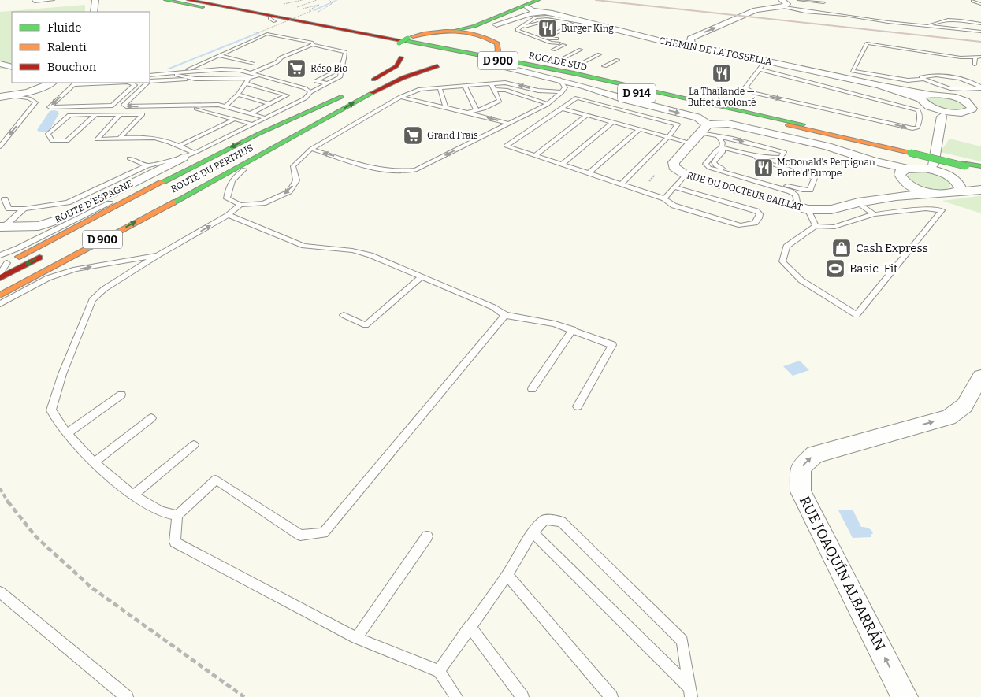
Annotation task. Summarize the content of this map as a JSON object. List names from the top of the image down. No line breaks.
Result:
{"streets":{"main road":["D 900","ROCADE SUD","D 914","ROUTE DU PERTHUS"],"street":["CHEMIN DE LA FOSSELLA","RUE DU DOCTEUR BAILLAT","ROUTE D'ESPAGNE","RUE JOAQUÍN ALBARRÁN"]},"crossings":[["ROCADE SUD","D 914"]],"places":{"restaurant":["Burger King","La Thaïlande — Buffet à volonté","McDonald's Perpignan Porte d'Europe"],"supermarket":["Réso Bio","Grand Frais"],"shop":["Cash Express"],"sports":["Basic-Fit"]},"legend":["Fluide","Ralenti","Bouchon"]}
